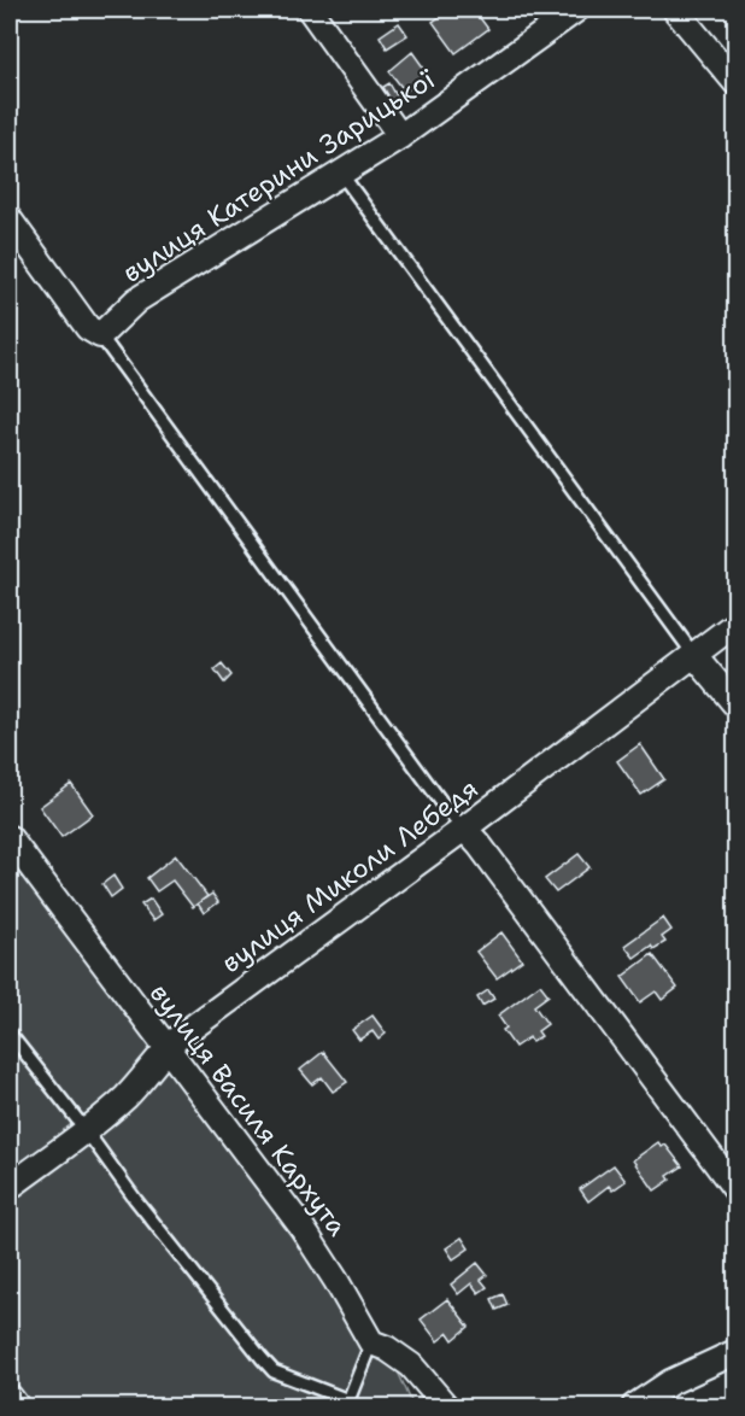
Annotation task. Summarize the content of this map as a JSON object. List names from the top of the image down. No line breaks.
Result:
{"streets":{"street":["вулиця Катерини Зарицької","вулиця Миколи Лебедя","вулиця Василя Кархута"]},"crossings":[["вулиця Миколи Лебедя","вулиця Василя Кархута"]]}
